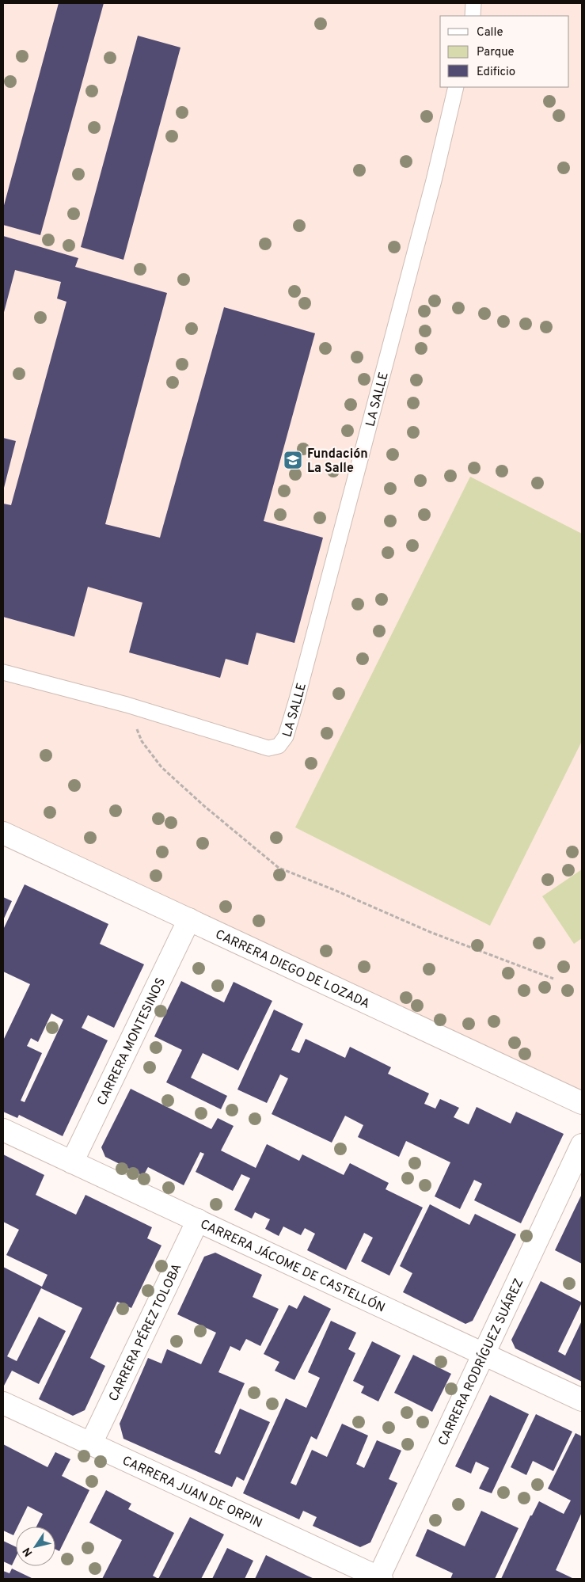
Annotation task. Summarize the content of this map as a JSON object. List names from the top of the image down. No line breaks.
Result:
{"streets":{"street":["CARRERA DIEGO DE LOZADA","CARRERA MONTESINOS","CARRERA JÁCOME DE CASTELLÓN","CARRERA PÉREZ TOLOBA","CARRERA RODRÍGUEZ SUÁREZ","CARRERA JUAN DE ORPIN"],"lane":["LA SALLE"]},"crossings":[["CARRERA DIEGO DE LOZADA","CARRERA MONTESINOS"],["CARRERA MONTESINOS","CARRERA JÁCOME DE CASTELLÓN"],["CARRERA JÁCOME DE CASTELLÓN","CARRERA PÉREZ TOLOBA"],["CARRERA JÁCOME DE CASTELLÓN","CARRERA RODRÍGUEZ SUÁREZ"],["CARRERA PÉREZ TOLOBA","CARRERA JUAN DE ORPIN"],["CARRERA RODRÍGUEZ SUÁREZ","CARRERA JUAN DE ORPIN"]],"places":{"school or university":["Fundación La Salle"]},"legend":["Calle","Parque","Edificio"],"north":"bottom left"}
